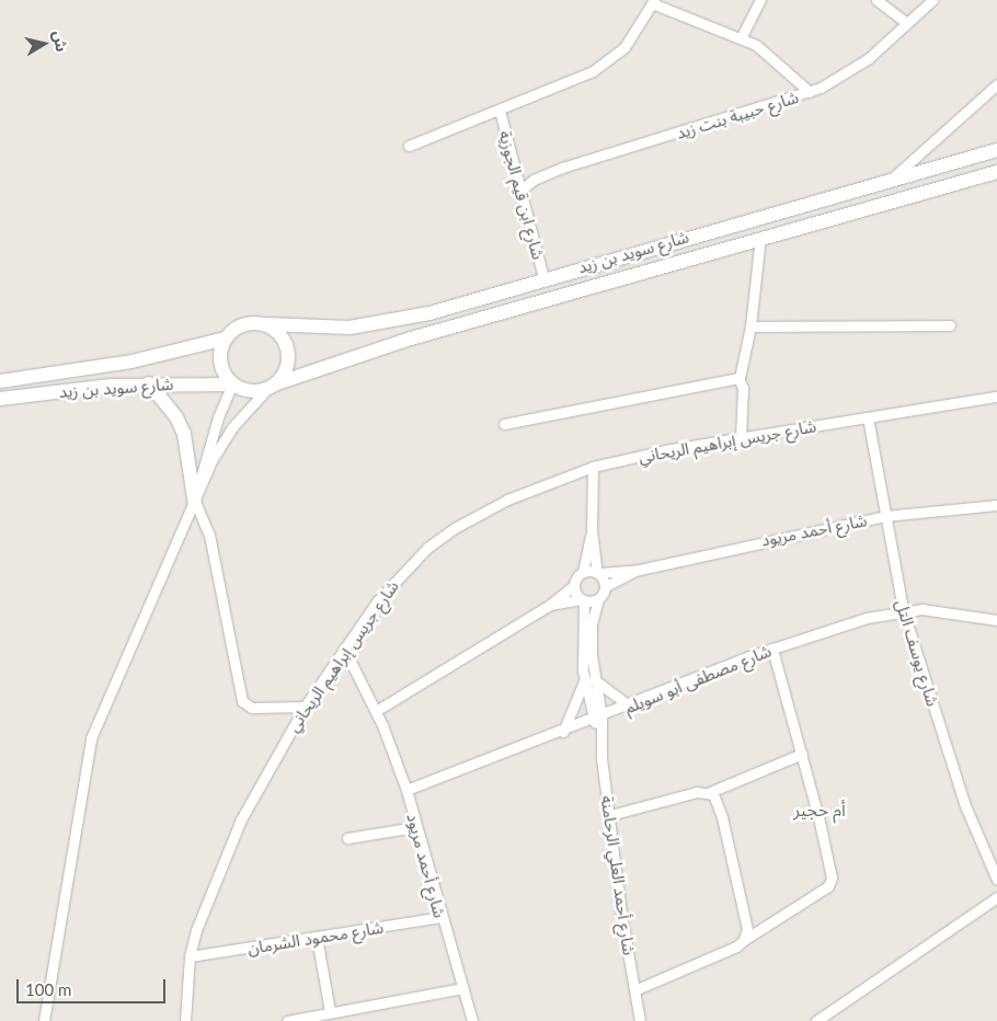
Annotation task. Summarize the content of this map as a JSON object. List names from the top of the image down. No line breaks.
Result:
{"streets":{"main road":["شارع سويد بن زيد"],"street":["شارع حبيبة بنت زيد","شارع ابن قيم الجوزية","شارع جريس إبراهيم الريحاني","شارع أحمد مريود","شارع يوسف التل","شارع مصطفى أبو سويلم","شارع أحمد العلي الرحامنة","شارع محمود الشرمان"]},"crossings":[["شارع حبيبة بنت زيد","شارع ابن قيم الجوزية"],["شارع ابن قيم الجوزية","شارع سويد بن زيد"],["شارع جريس إبراهيم الريحاني","شارع أحمد مريود"],["شارع جريس إبراهيم الريحاني","شارع يوسف التل"],["شارع جريس إبراهيم الريحاني","شارع محمود الشرمان"],["شارع أحمد مريود","شارع يوسف التل"],["شارع أحمد مريود","شارع مصطفى أبو سويلم"],["شارع أحمد مريود","شارع أحمد العلي الرحامنة"],["شارع أحمد مريود","شارع محمود الشرمان"],["شارع يوسف التل","شارع مصطفى أبو سويلم"],["شارع مصطفى أبو سويلم","شارع أحمد العلي الرحامنة"]],"districts":["أم حجير"],"scale_bar":"100 m","north":"right"}
